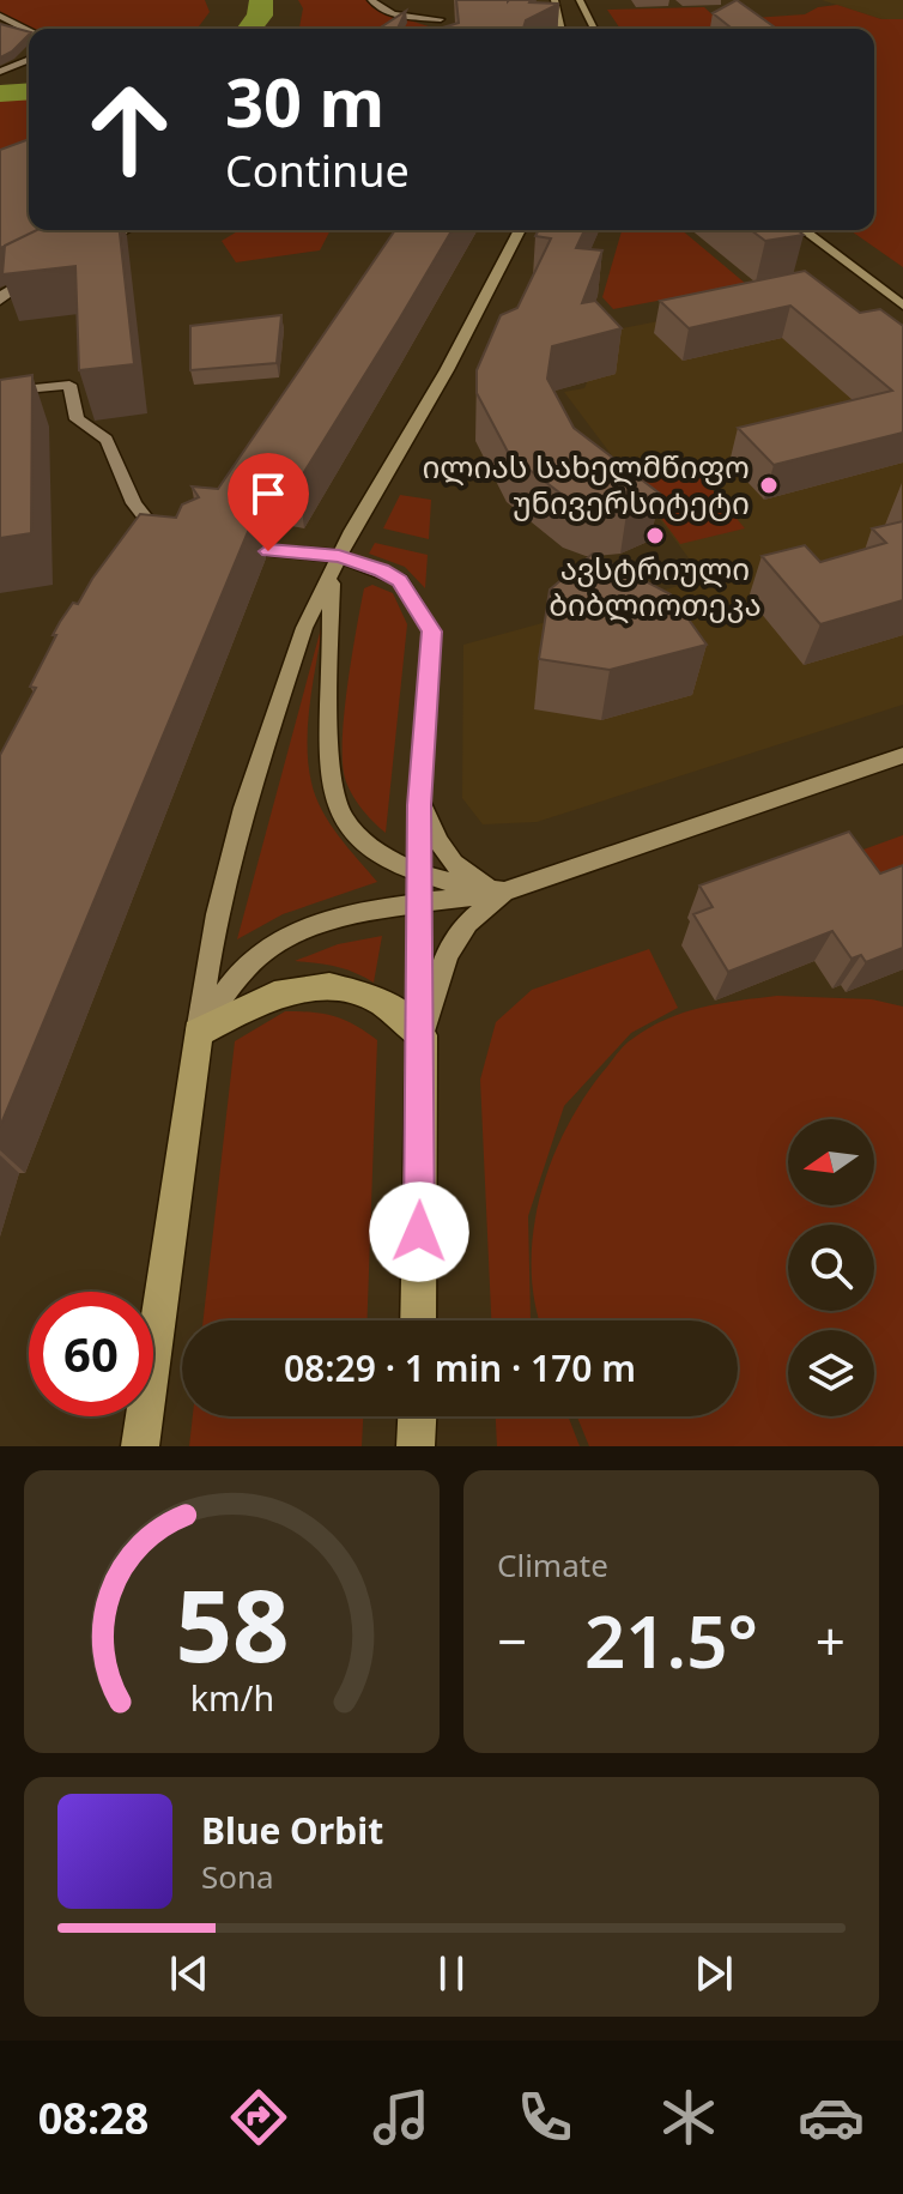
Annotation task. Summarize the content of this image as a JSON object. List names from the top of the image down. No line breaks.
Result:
{"places":["ილიას სახელმწიფო უნივერსიტეტი","ავსტრიული ბიბლიოთეკა"],"north":"left","page":{"turn":["30 m","Continue"],"limit":"60","trip":"08:29 · 1 min · 170 m","tile":"Climate","heat":["−","21.5°","+"],"song":["Blue Orbit","Sona"],"tabs":"08:28","gauge":["58","km/h"]}}
